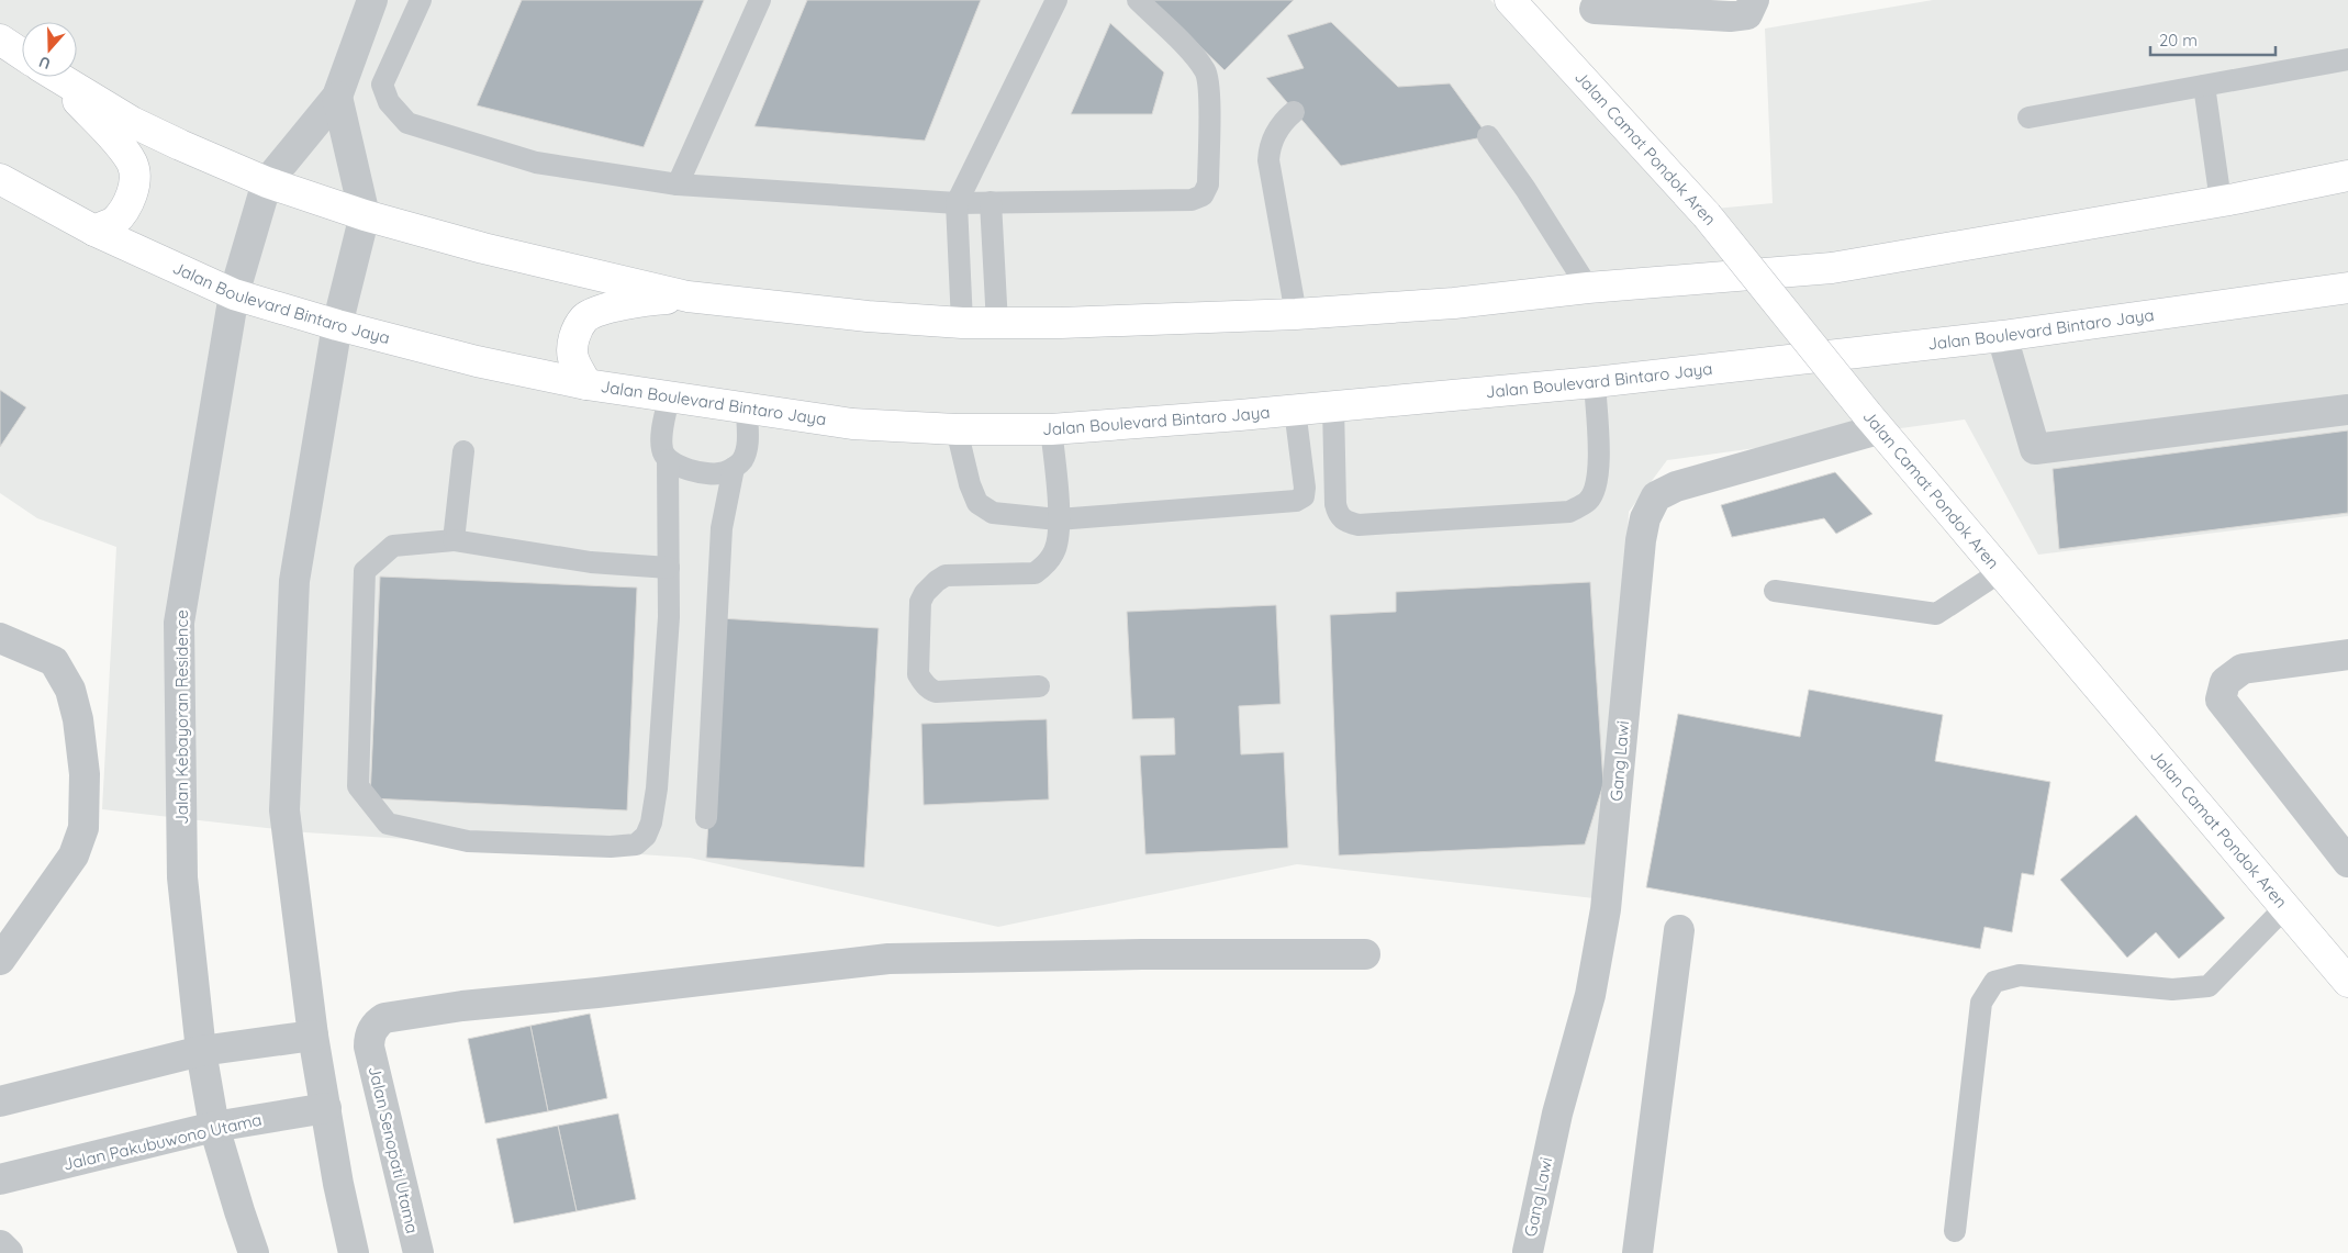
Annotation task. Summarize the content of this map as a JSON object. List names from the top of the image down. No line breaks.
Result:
{"streets":{"main road":["Jalan Camat Pondok Aren","Jalan Boulevard Bintaro Jaya"],"street":["Jalan Kebayoran Residence","Gang Lawi","Jalan Pakubuwono Utama","Jalan Senopati Utama"]},"crossings":[["Jalan Camat Pondok Aren","Gang Lawi"],["Jalan Boulevard Bintaro Jaya","Jalan Kebayoran Residence"],["Jalan Kebayoran Residence","Jalan Pakubuwono Utama"]],"scale_bar":"20 m","north":"bottom"}
